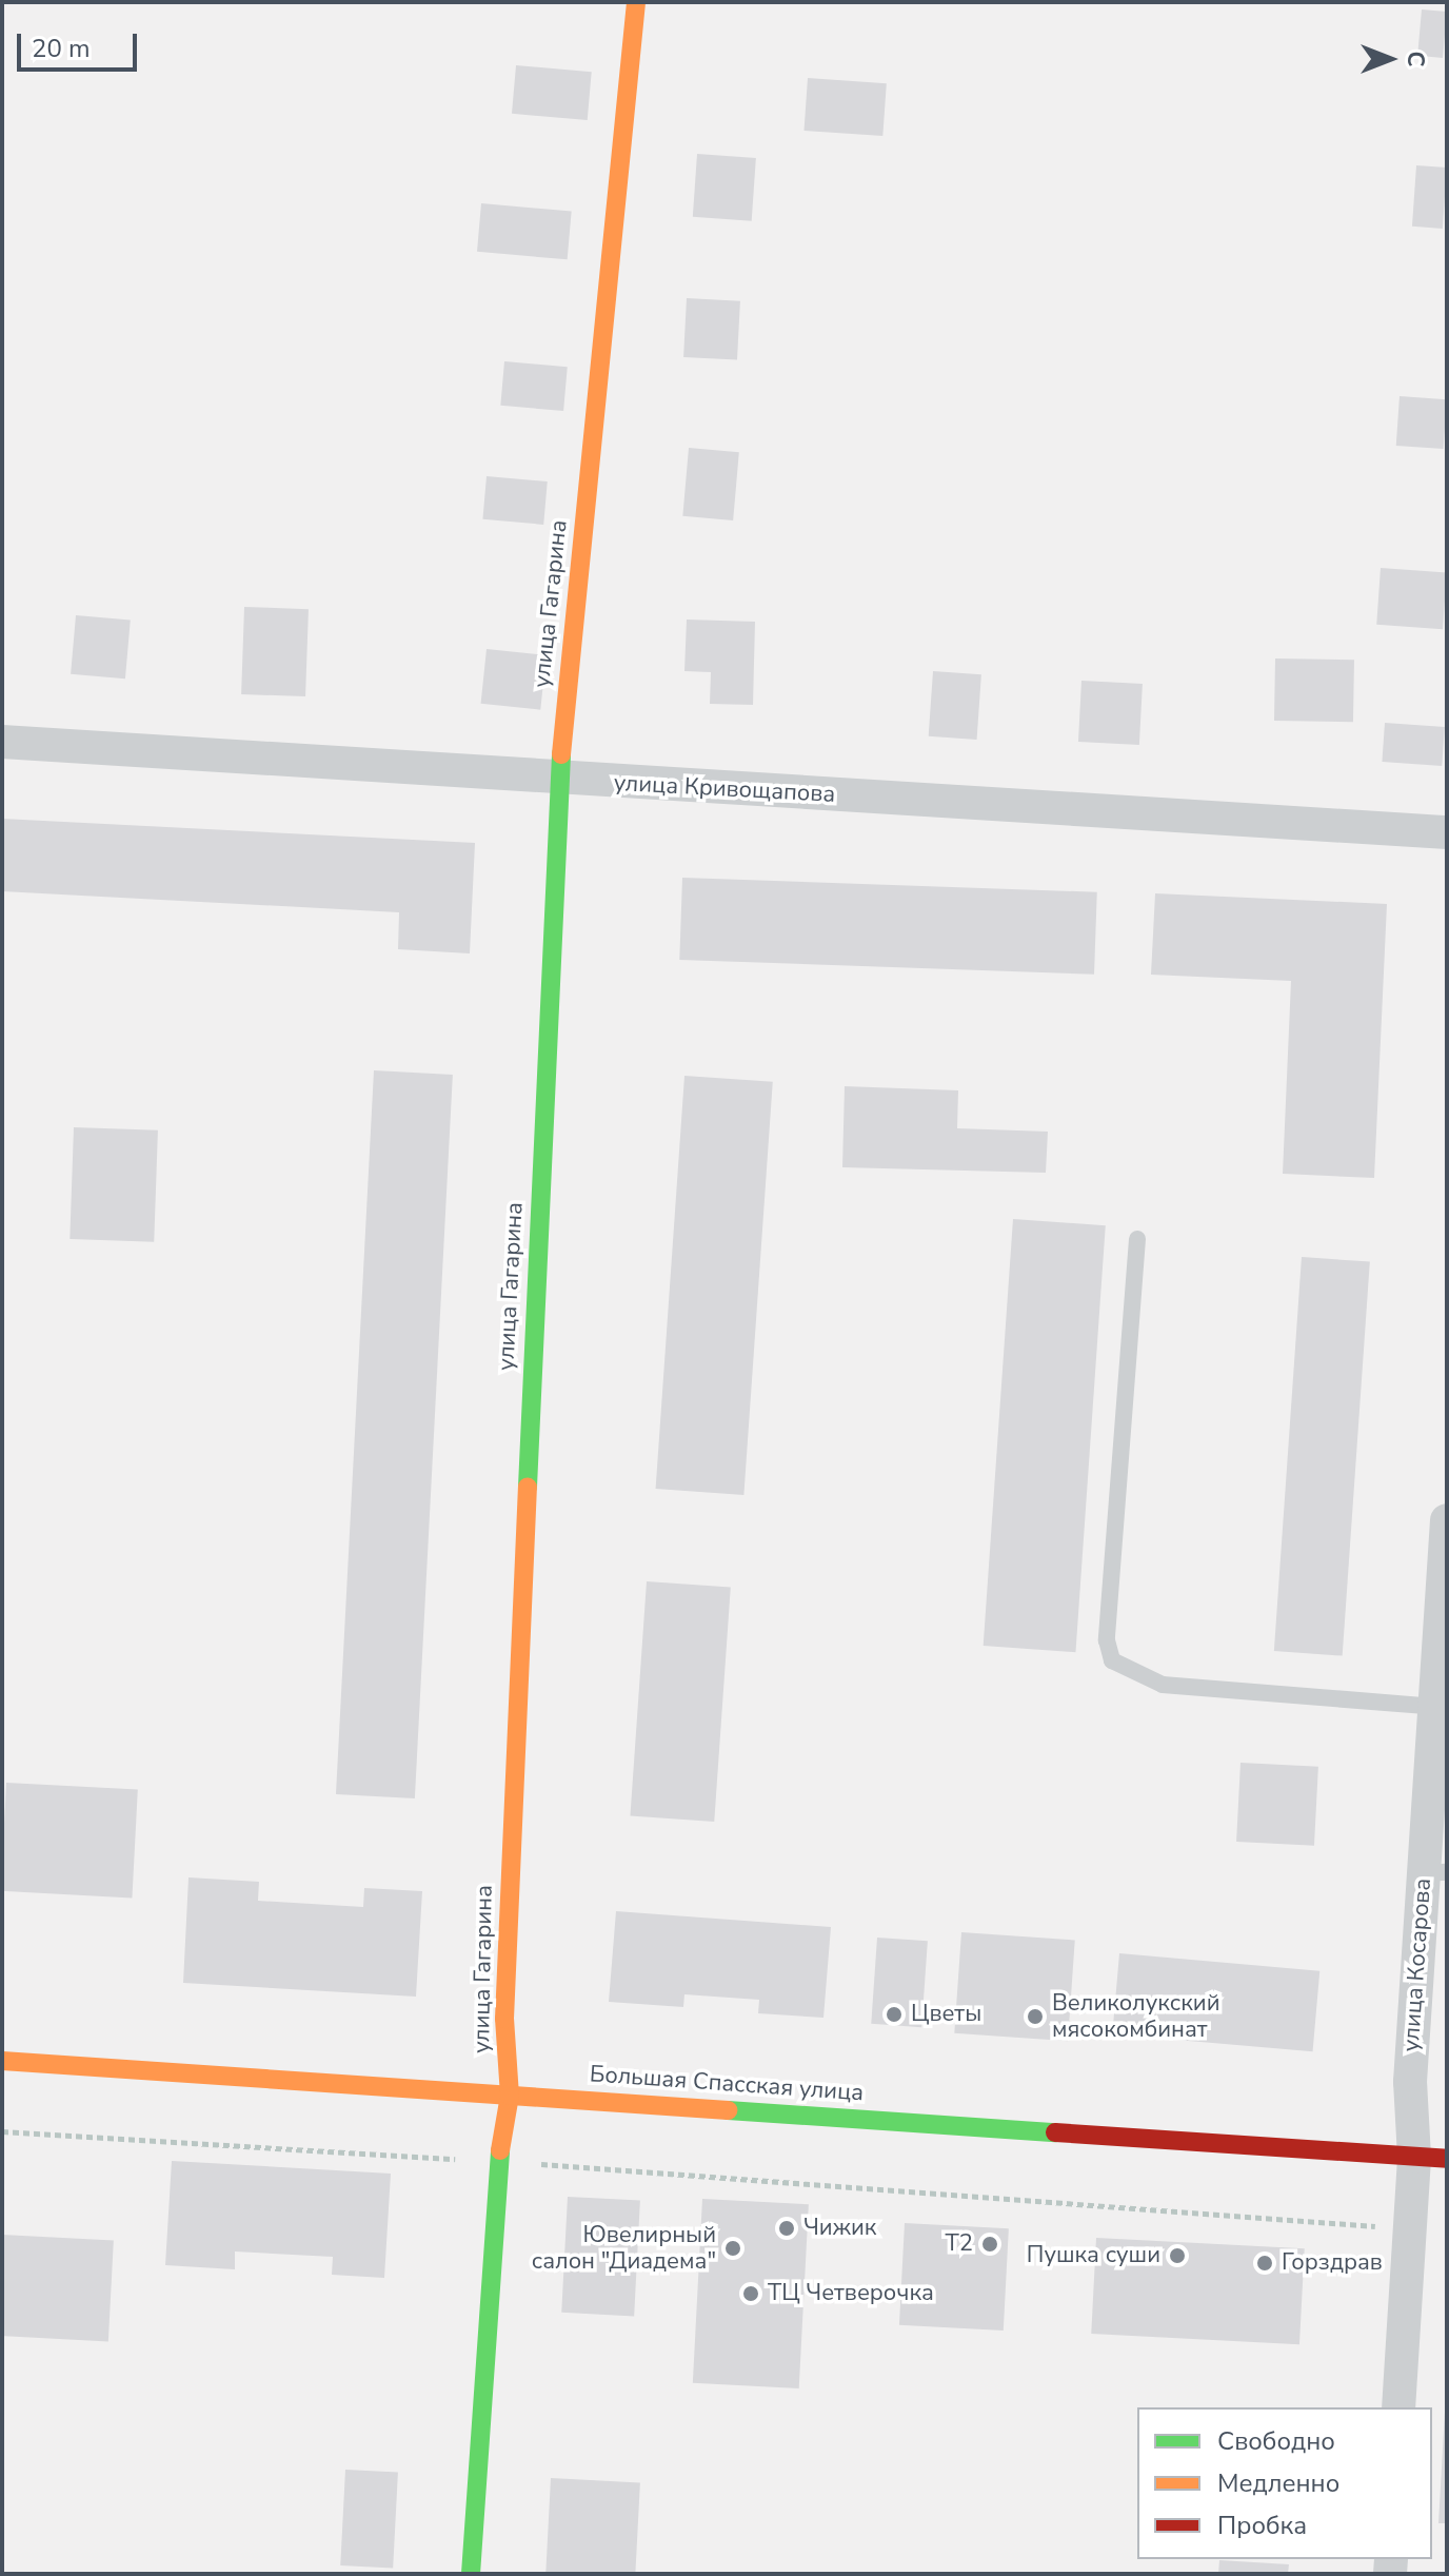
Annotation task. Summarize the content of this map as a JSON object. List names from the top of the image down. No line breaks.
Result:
{"streets":{"street":["улица Гагарина","улица Кривощапова","улица Косарова","Большая Спасская улица"]},"crossings":[["улица Гагарина","улица Кривощапова"],["улица Гагарина","Большая Спасская улица"],["улица Косарова","Большая Спасская улица"]],"places":["Цветы","Великолукский мясокомбинат","Чижик","T2","Ювелирный салон \"Диадема\"","Пушка суши","Горздрав","ТЦ Четверочка"],"legend":["Свободно","Медленно","Пробка"],"scale_bar":"20 m","north":"right"}
